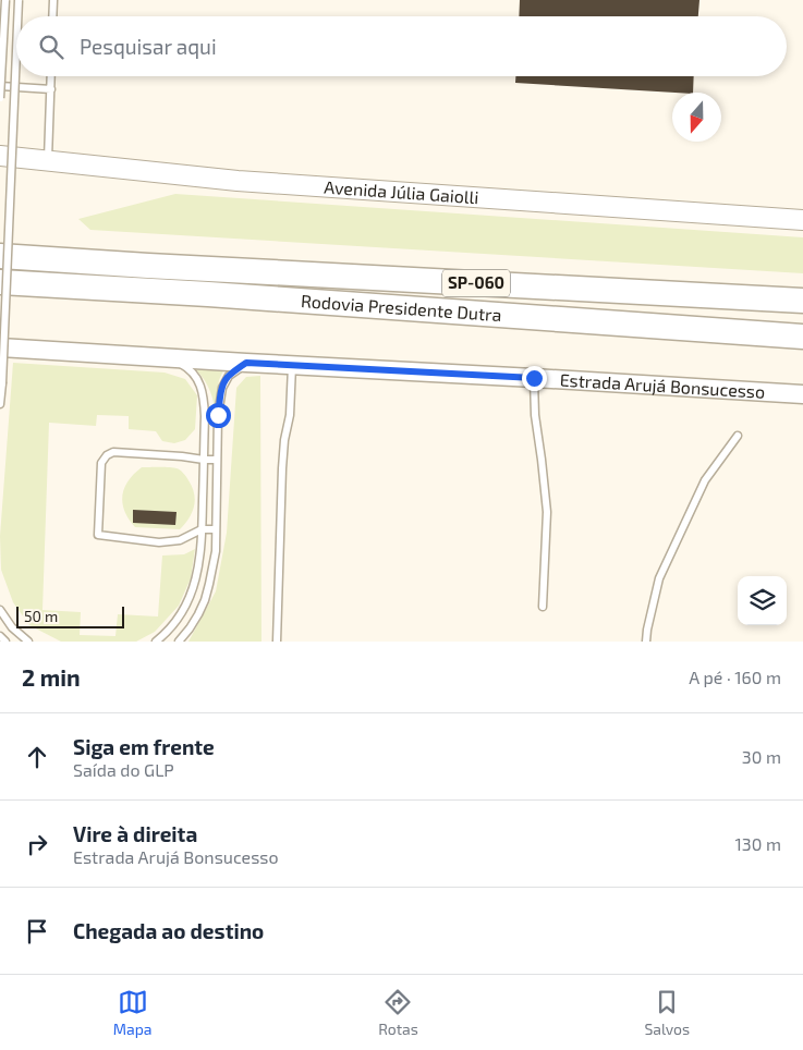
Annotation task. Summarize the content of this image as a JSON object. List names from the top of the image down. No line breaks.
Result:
{"streets":{"highway":["SP-060","Rodovia Presidente Dutra"],"main road":["Avenida Júlia Gaiolli"],"street":["Estrada Arujá Bonsucesso"]},"scale_bar":"50 m","north":"bottom","page":{"search":"Pesquisar aqui","scale":"50 m","heading":["2 min","A pé · 160 m"],"list":[["Siga em frente","Saída do GLP","30 m"],["Vire à direita","Estrada Arujá Bonsucesso","130 m"],"Chegada ao destino"],"nav":["Mapa","Rotas","Salvos"]}}
